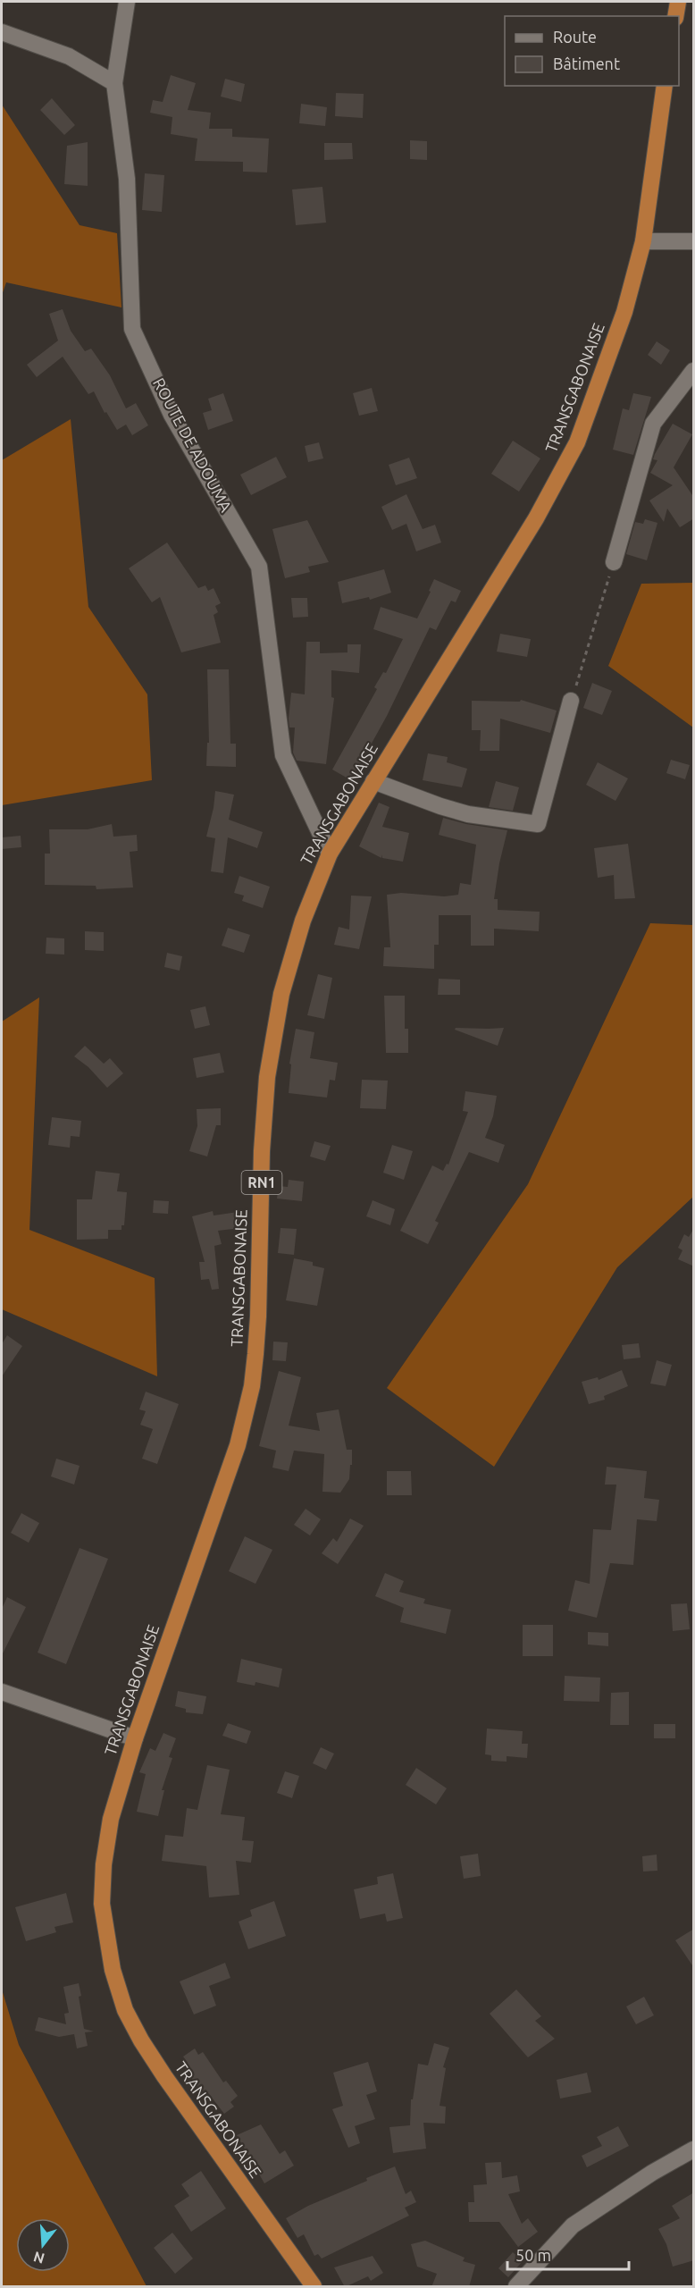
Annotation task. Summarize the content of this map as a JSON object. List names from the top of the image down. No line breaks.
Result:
{"streets":{"highway":["TRANSGABONAISE","RN1"],"street":["ROUTE DE ADOUMA"]},"crossings":[["TRANSGABONAISE","ROUTE DE ADOUMA"]],"legend":["Route","Bâtiment"],"scale_bar":"50 m","north":"bottom"}
